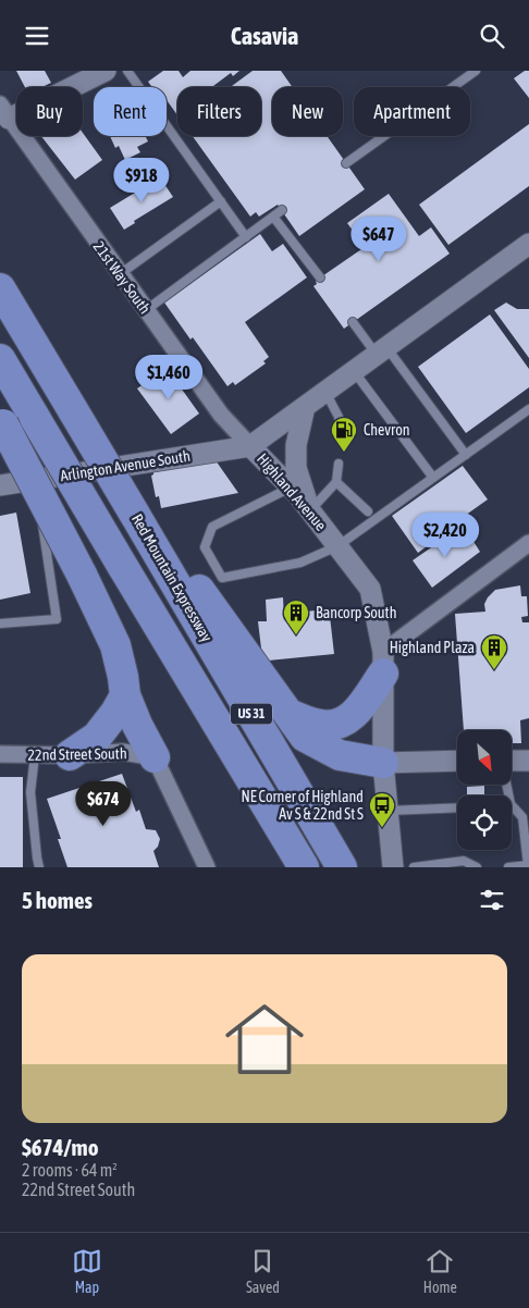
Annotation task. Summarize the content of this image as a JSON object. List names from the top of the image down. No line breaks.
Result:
{"streets":{"highway":["Red Mountain Expressway","US 31"],"street":["21st Way South","Arlington Avenue South","Highland Avenue","22nd Street South"]},"crossings":[["21st Way South","Arlington Avenue South"],["21st Way South","Highland Avenue"],["Arlington Avenue South","Highland Avenue"]],"places":{"fuel station":["Chevron"],"building":["Bancorp South","Highland Plaza"],"bus stop":["NE Corner of Highland Av S & 22nd St S"]},"north":"bottom right","page":{"header":"Casavia","chip":["Buy","Rent","Filters","New","Apartment"],"price":["$918","$647","$1,460","$2,420","$674"],"heading":"5 homes","list":[{"name":"$674/mo","note":"2 rooms · 64 m² · 22nd Street South"}],"tabs":["Map","Saved","Home"]}}
